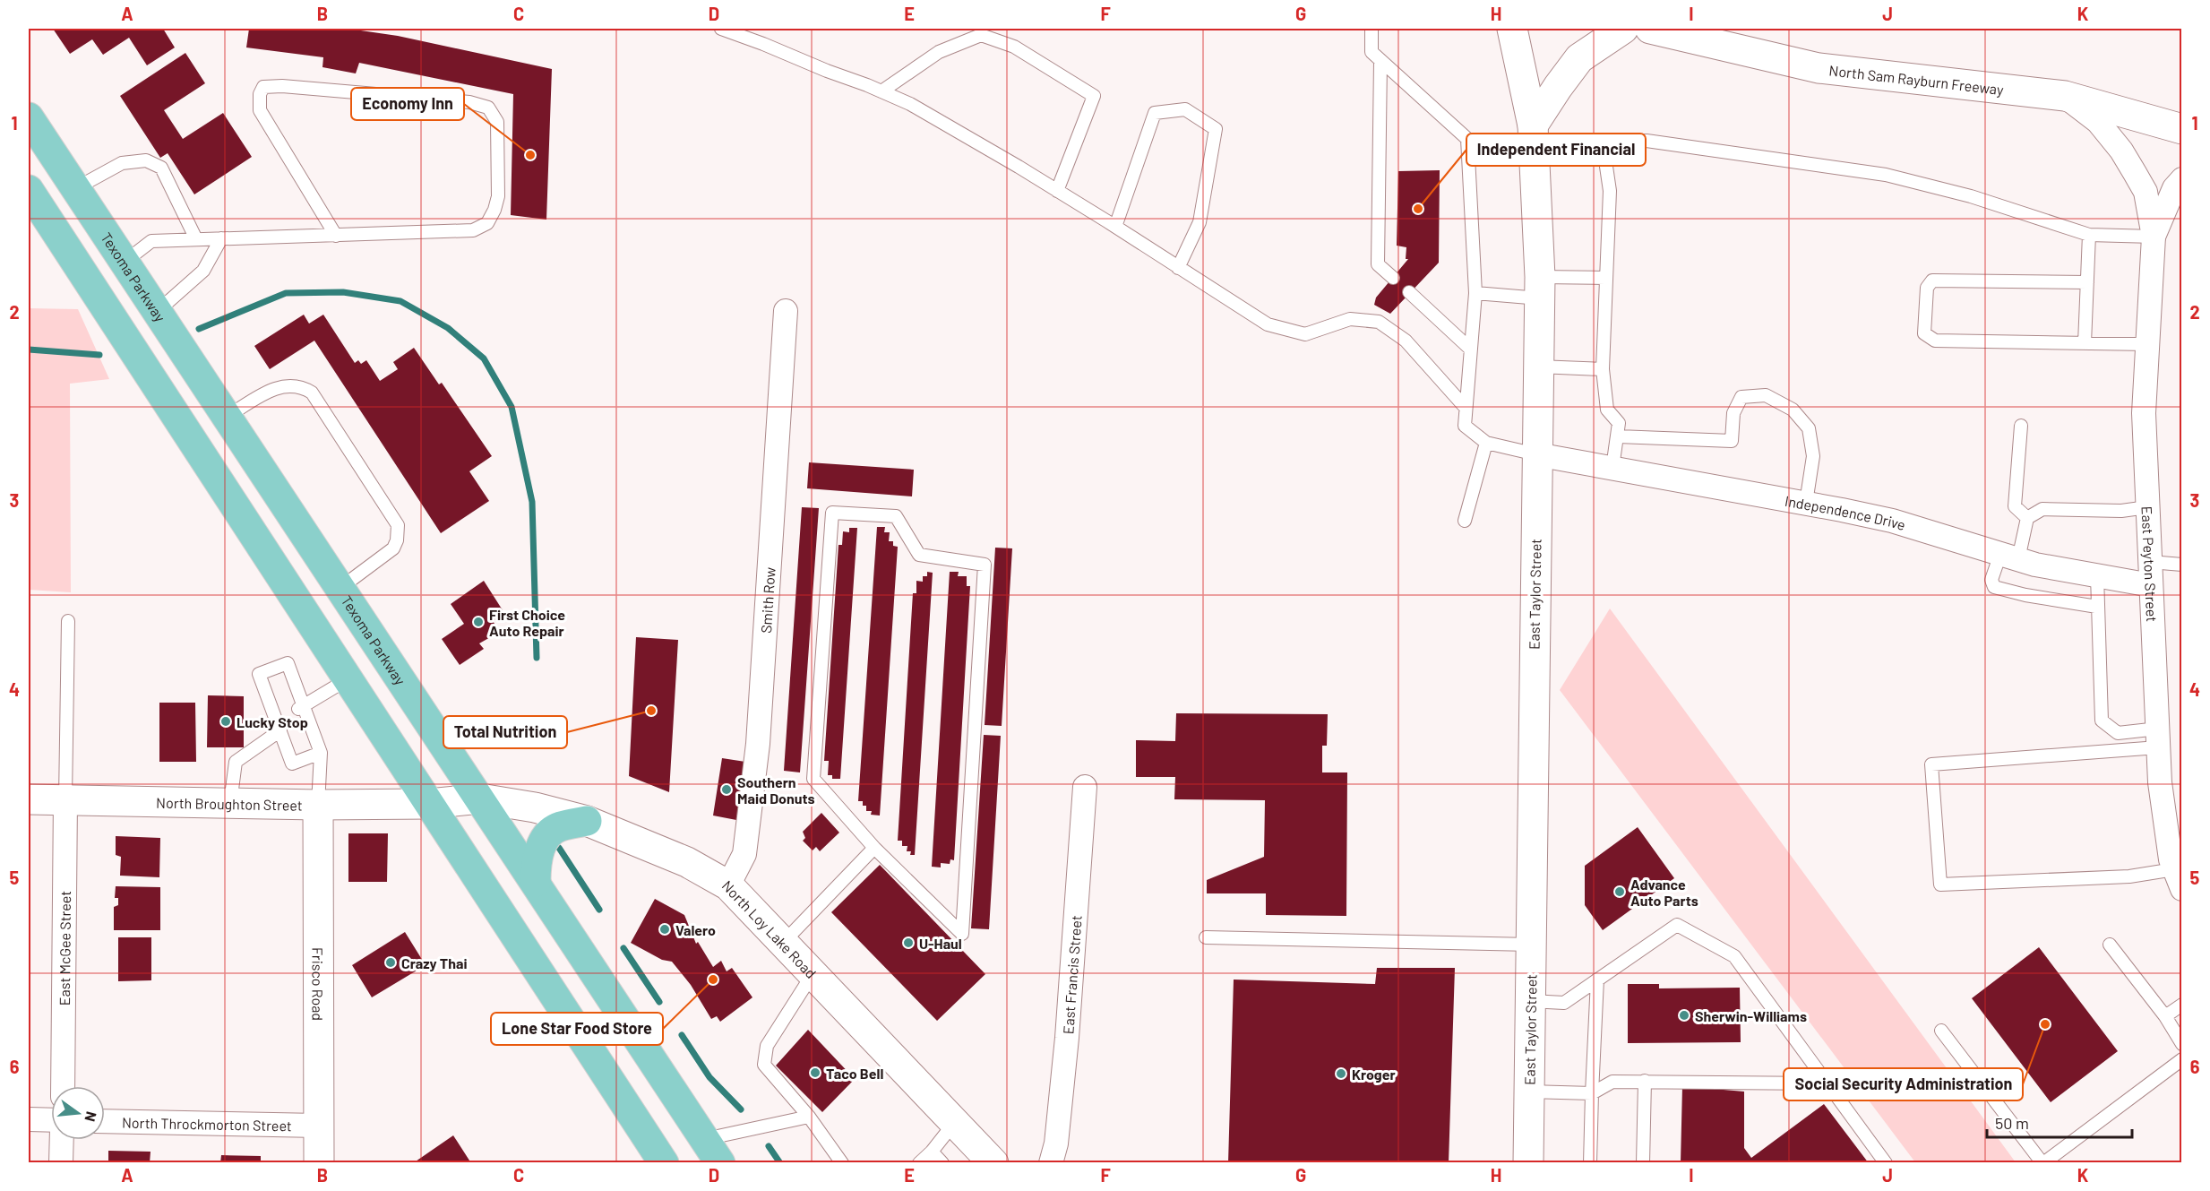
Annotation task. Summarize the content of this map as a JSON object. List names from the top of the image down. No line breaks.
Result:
{"streets":{"main road":["North Sam Rayburn Freeway","Texoma Parkway","East Taylor Street","North Broughton Street","North Loy Lake Road","Frisco Road"],"street":["Independence Drive","East Peyton Street","Smith Row","East McGee Street","East Francis Street","North Throckmorton Street"]},"crossings":[["North Sam Rayburn Freeway","East Peyton Street"],["Texoma Parkway","North Broughton Street"],["Texoma Parkway","North Loy Lake Road"],["Independence Drive","East Peyton Street"],["Independence Drive","East Taylor Street"],["Smith Row","North Loy Lake Road"],["North Broughton Street","North Loy Lake Road"],["North Broughton Street","East McGee Street"],["North Broughton Street","Frisco Road"],["Frisco Road","North Throckmorton Street"]],"places":["Economy Inn","Independent Financial","First Choice Auto Repair","Total Nutrition","Lucky Stop","Southern Maid Donuts","Advance Auto Parts","Valero","U-Haul","Crazy Thai","Lone Star Food Store","Sherwin-Williams","Social Security Administration","Taco Bell","Kroger"],"scale_bar":"50 m","north":"right","grid":{"columns":["A","B","C","D","E","F","G","H","I","J","K"],"rows":["1","2","3","4","5","6"]}}
